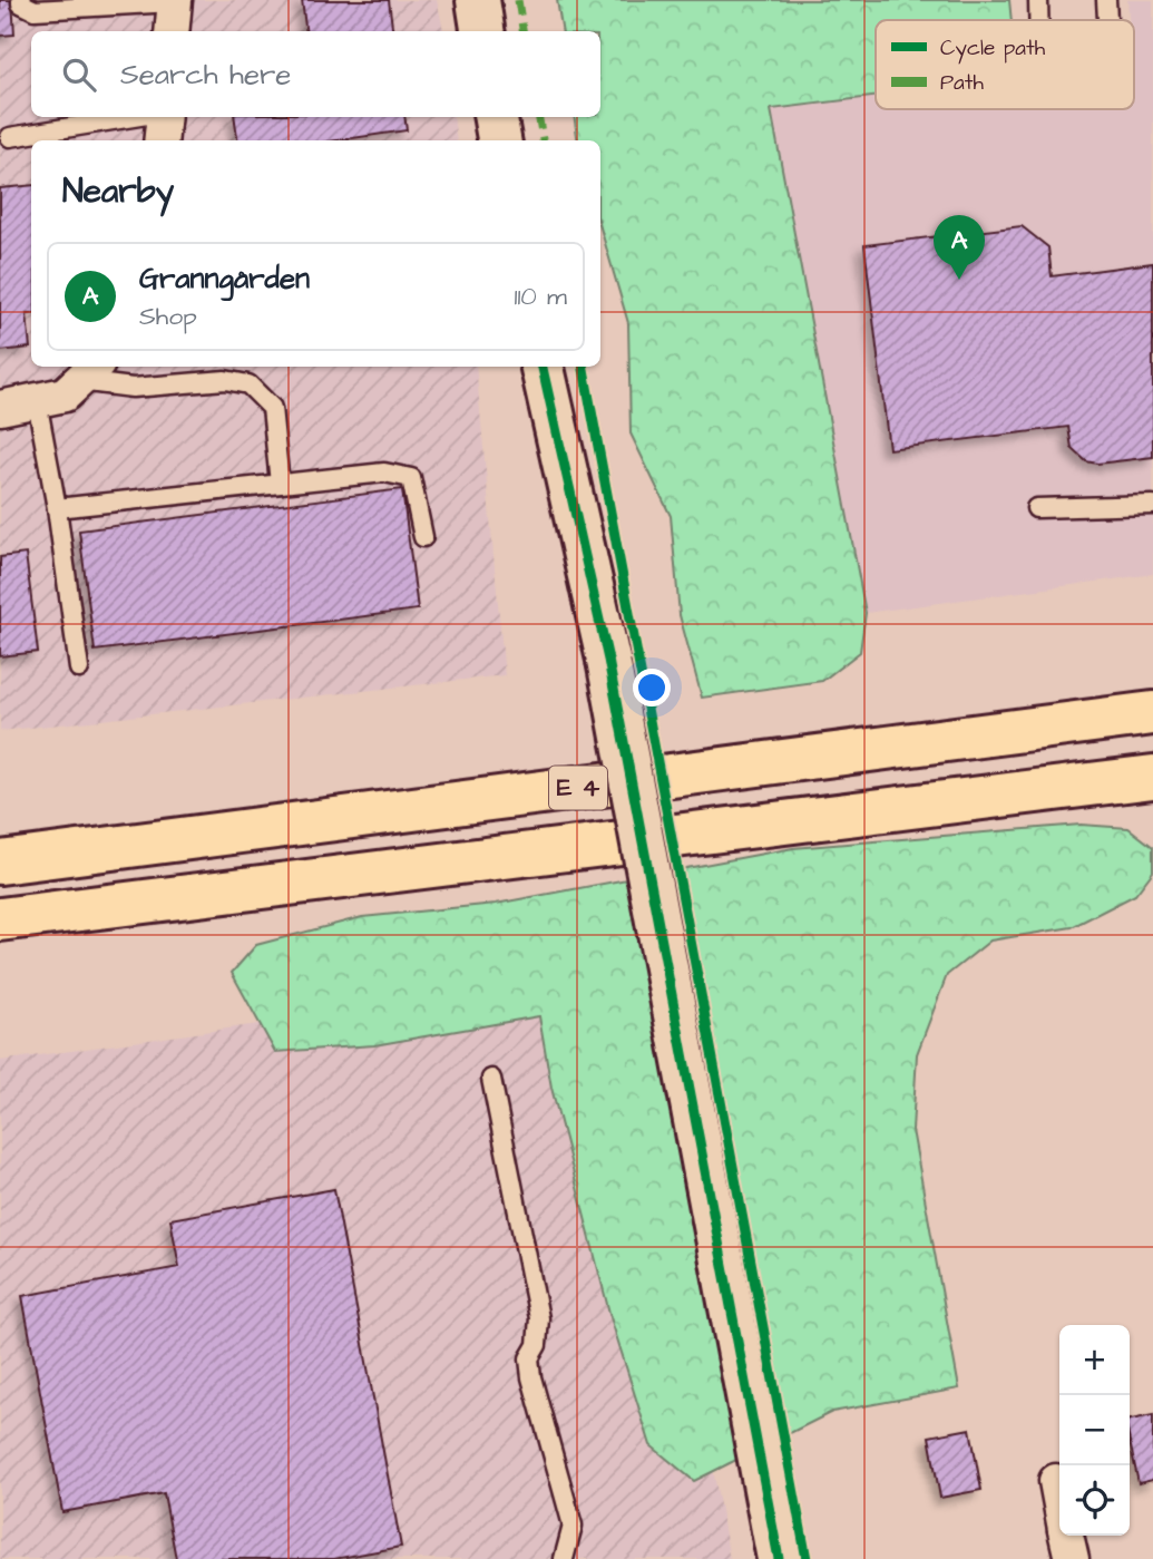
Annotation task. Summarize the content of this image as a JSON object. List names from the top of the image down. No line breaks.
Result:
{"streets":{"highway":["E 4"]},"legend":["Cycle path","Path"],"page":{"search":"Search here","heading":"Nearby","pins":"A","list":[{"mark":"A","name":"Granngården","note":"Shop","value":"110 m"}],"map_buttons":["+","−"]}}
